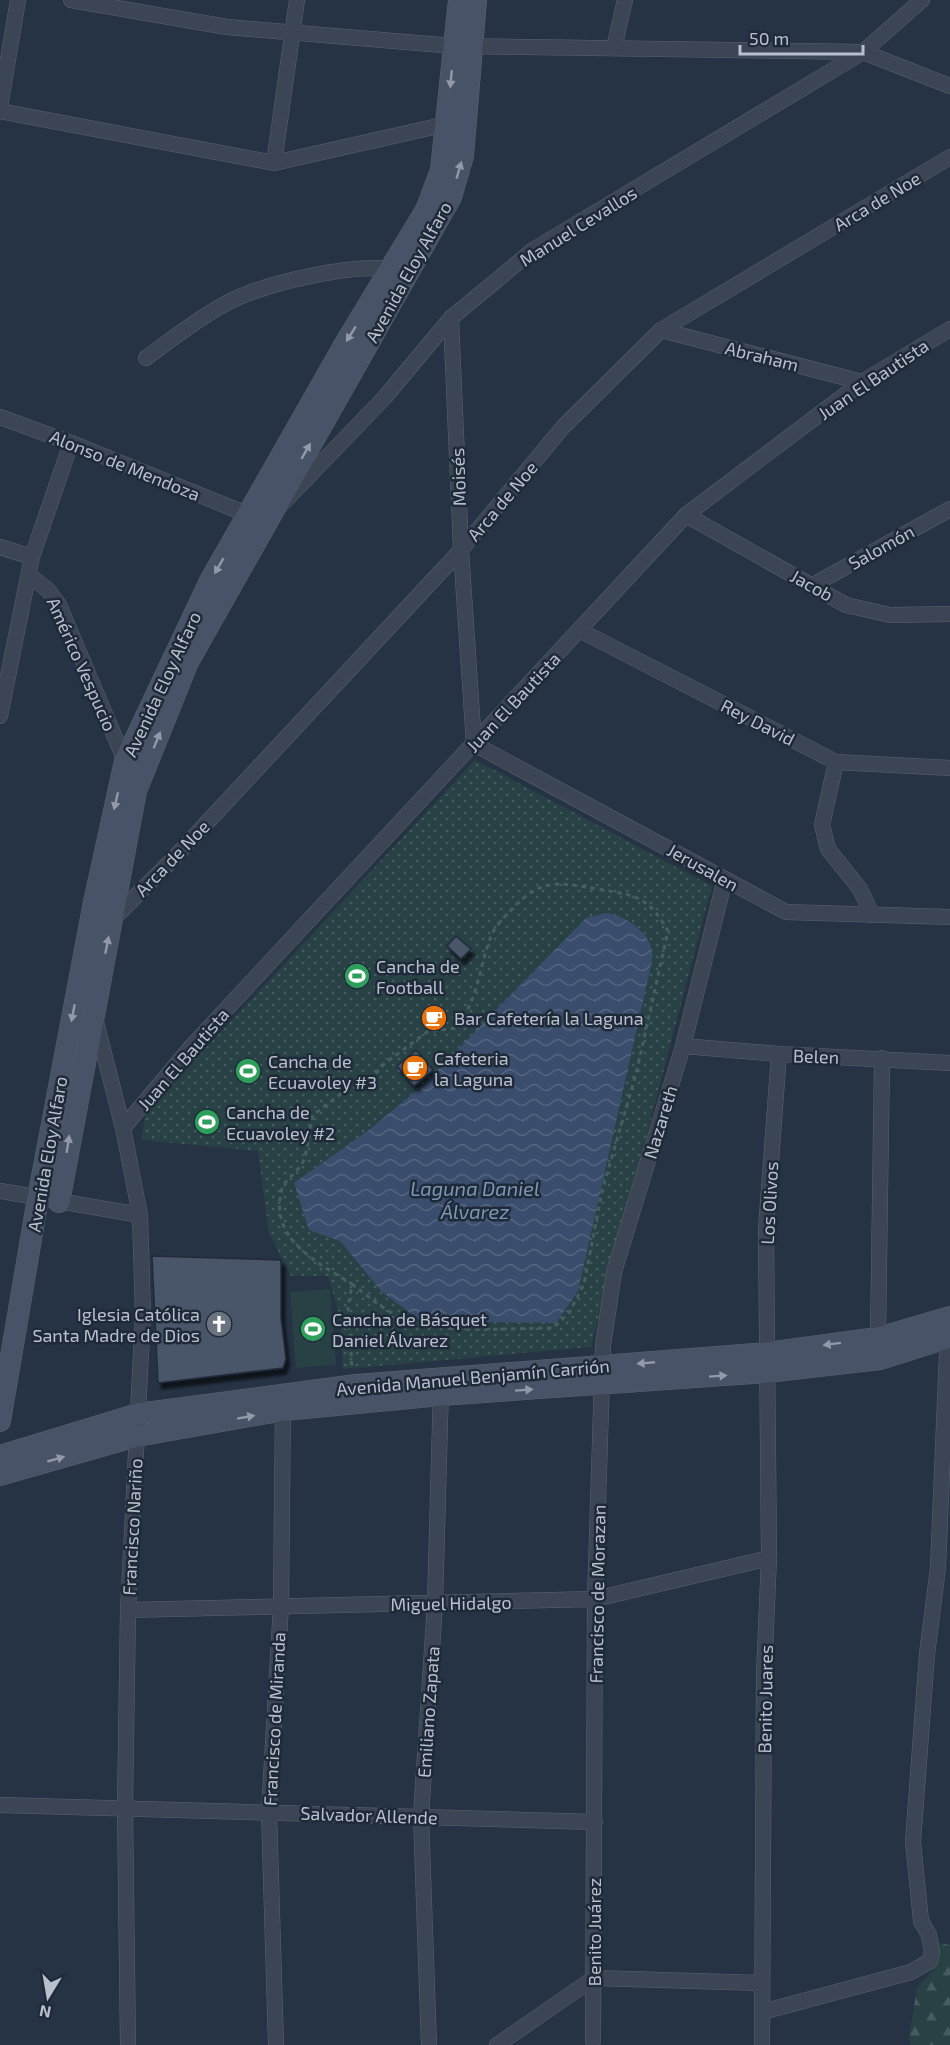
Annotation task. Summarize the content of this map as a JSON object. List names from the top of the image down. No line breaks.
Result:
{"streets":{"street":["Arca de Noe","Manuel Cevallos","Avenida Eloy Alfaro","Abraham","Juan El Bautista","Alonso de Mendoza","Moisés","Salomón","Jacob","Américo Vespucio","Rey David","Jerusalen","Belen","Nazareth","Los Olivos","Avenida Manuel Benjamín Carrión","Francisco Nariño","Francisco de Morazan","Miguel Hidalgo","Benito Juares","Emiliano Zapata","Francisco de Miranda","Salvador Allende","Benito Juárez"]},"crossings":[["Arca de Noe","Avenida Eloy Alfaro"],["Arca de Noe","Abraham"],["Arca de Noe","Moisés"],["Manuel Cevallos","Avenida Eloy Alfaro"],["Manuel Cevallos","Moisés"],["Avenida Eloy Alfaro","Alonso de Mendoza"],["Avenida Eloy Alfaro","Américo Vespucio"],["Avenida Eloy Alfaro","Francisco Nariño"],["Abraham","Juan El Bautista"],["Juan El Bautista","Moisés"],["Juan El Bautista","Jacob"],["Juan El Bautista","Rey David"],["Juan El Bautista","Jerusalen"],["Juan El Bautista","Francisco Nariño"],["Moisés","Jerusalen"],["Salomón","Jacob"],["Jerusalen","Nazareth"],["Belen","Nazareth"],["Belen","Los Olivos"],["Nazareth","Avenida Manuel Benjamín Carrión"],["Nazareth","Francisco de Morazan"],["Los Olivos","Avenida Manuel Benjamín Carrión"],["Los Olivos","Benito Juares"],["Avenida Manuel Benjamín Carrión","Francisco Nariño"],["Avenida Manuel Benjamín Carrión","Francisco de Morazan"],["Avenida Manuel Benjamín Carrión","Benito Juares"],["Avenida Manuel Benjamín Carrión","Emiliano Zapata"],["Avenida Manuel Benjamín Carrión","Francisco de Miranda"],["Francisco Nariño","Miguel Hidalgo"],["Francisco Nariño","Salvador Allende"],["Francisco de Morazan","Miguel Hidalgo"],["Francisco de Morazan","Salvador Allende"],["Francisco de Morazan","Benito Juárez"],["Miguel Hidalgo","Benito Juares"],["Miguel Hidalgo","Emiliano Zapata"],["Miguel Hidalgo","Francisco de Miranda"],["Emiliano Zapata","Salvador Allende"],["Francisco de Miranda","Salvador Allende"],["Salvador Allende","Benito Juárez"]],"water":["Laguna Daniel Álvarez"],"places":{"sports":["Cancha de Football","Cancha de Ecuavoley #3","Cancha de Ecuavoley #2","Cancha de Básquet Daniel Álvarez"],"cafe":["Bar Cafetería la Laguna","Cafeteria la Laguna"],"church":["Iglesia Católica Santa Madre de Dios"]},"scale_bar":"50 m","north":"bottom"}
